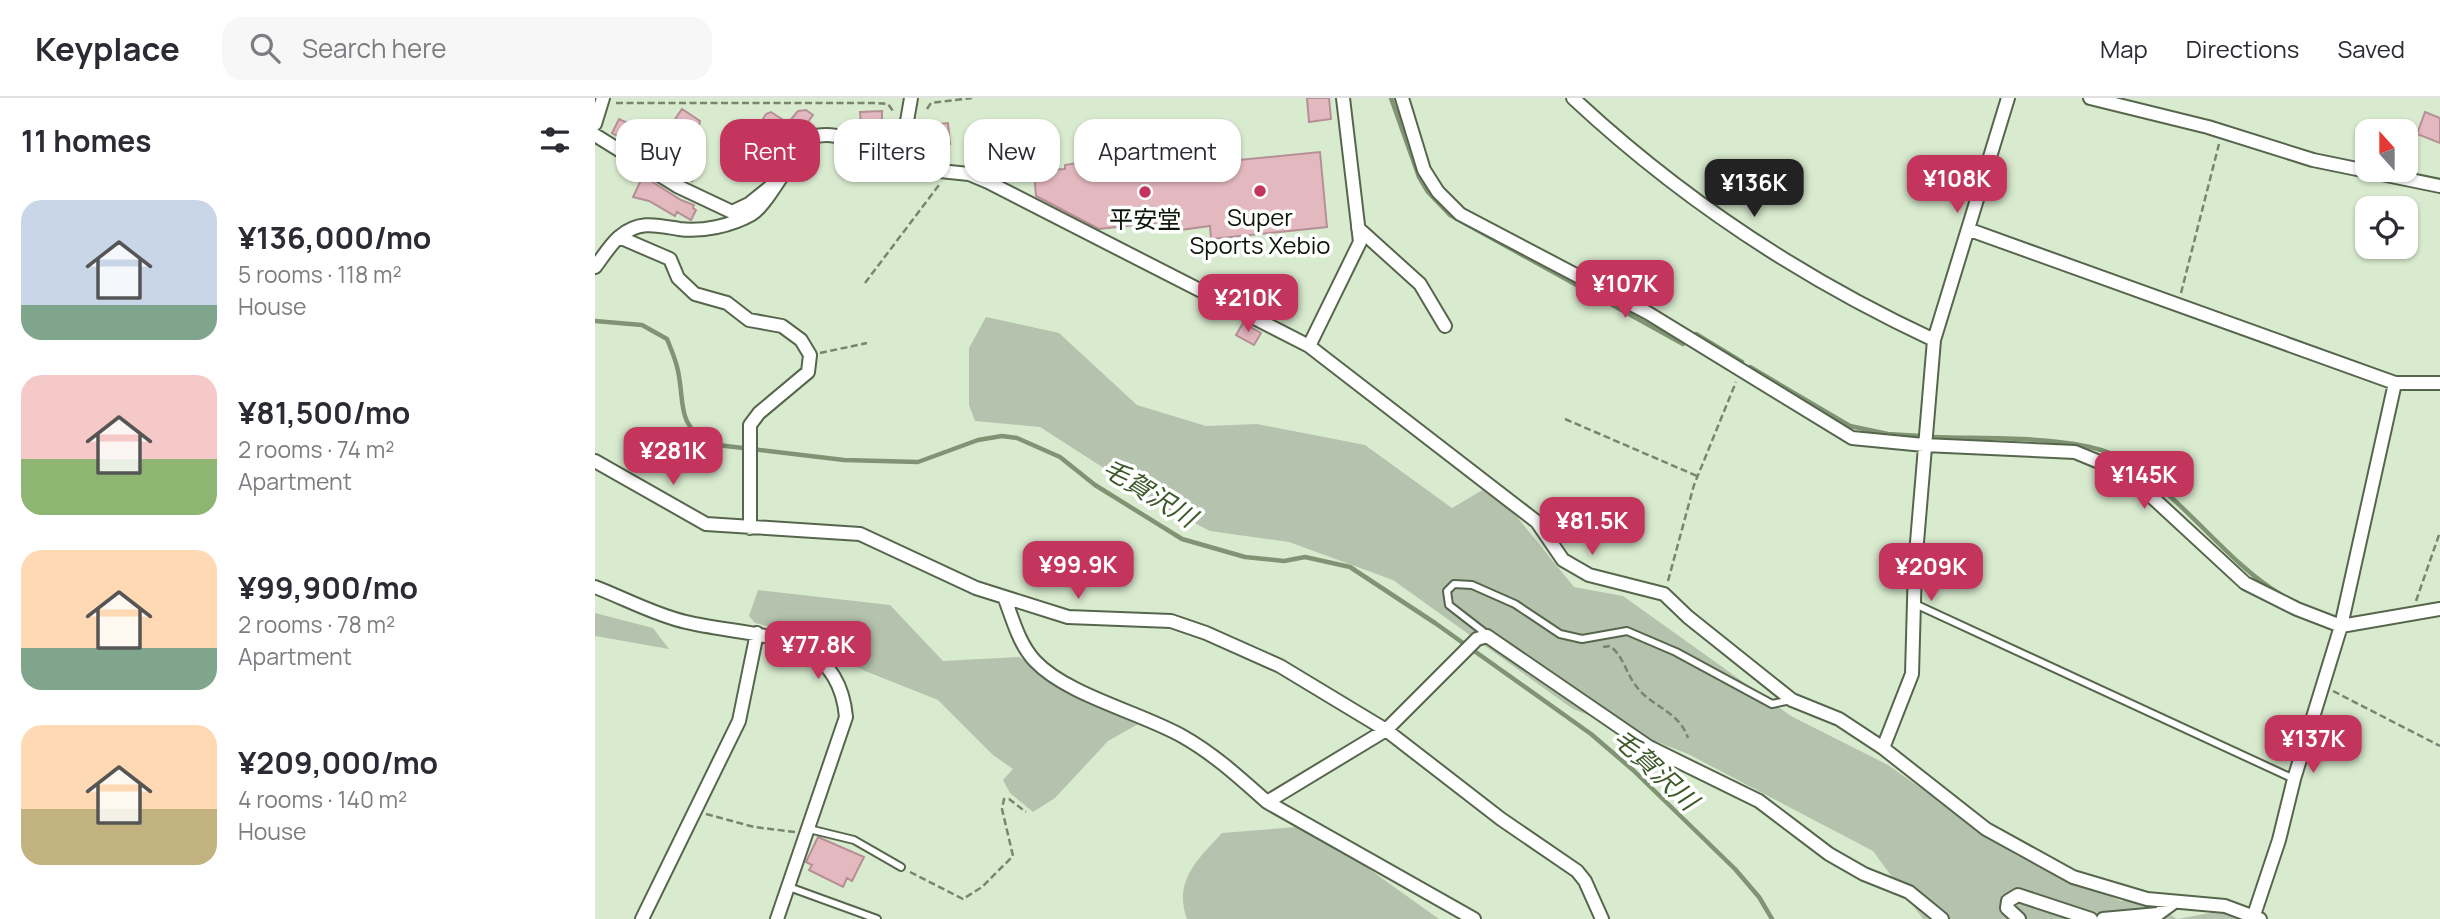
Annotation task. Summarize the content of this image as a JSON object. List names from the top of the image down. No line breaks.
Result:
{"water":["毛賀沢川"],"places":["Super Sports Xebio","平安堂"],"north":"top","page":{"header":"Keyplace","search":"Search here","nav":["Map","Directions","Saved"],"heading":"11 homes","chip":["Buy","Rent","Filters","New","Apartment"],"price":["¥108K","¥136K","¥107K","¥210K","¥281K","¥145K","¥81.5K","¥99.9K","¥209K","¥77.8K","¥137K"],"list":[{"name":"¥136,000/mo","note":"5 rooms · 118 m² · House"},{"name":"¥81,500/mo","note":"2 rooms · 74 m² · Apartment"},{"name":"¥99,900/mo","note":"2 rooms · 78 m² · Apartment"},{"name":"¥209,000/mo","note":"4 rooms · 140 m² · House"}]}}
